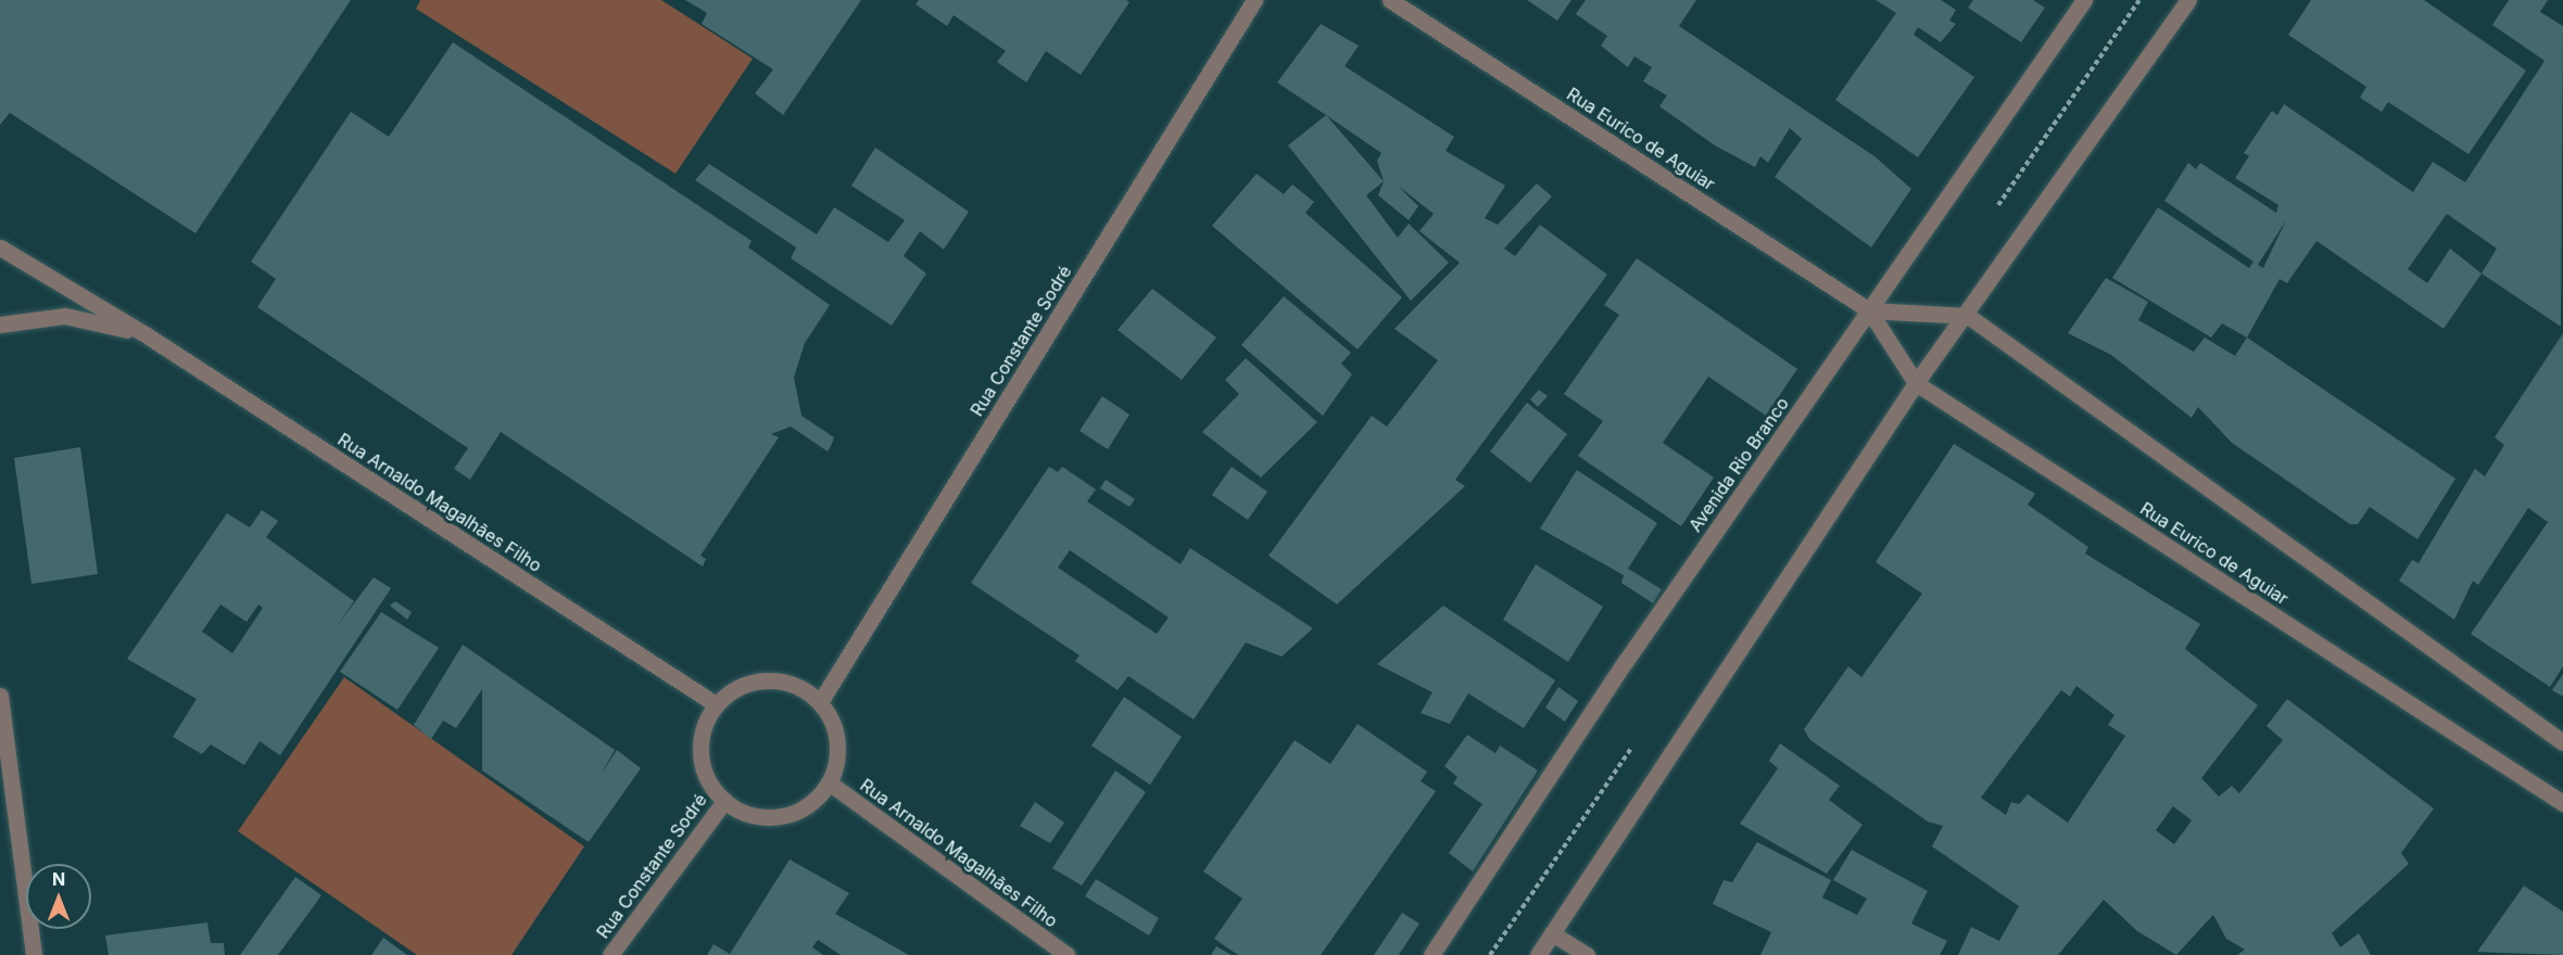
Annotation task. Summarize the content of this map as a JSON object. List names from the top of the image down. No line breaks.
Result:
{"streets":{"street":["Rua Eurico de Aguiar","Rua Constante Sodré","Avenida Rio Branco","Rua Arnaldo Magalhães Filho"]},"crossings":[["Rua Eurico de Aguiar","Avenida Rio Branco"],["Rua Constante Sodré","Rua Arnaldo Magalhães Filho"]],"north":"top"}
